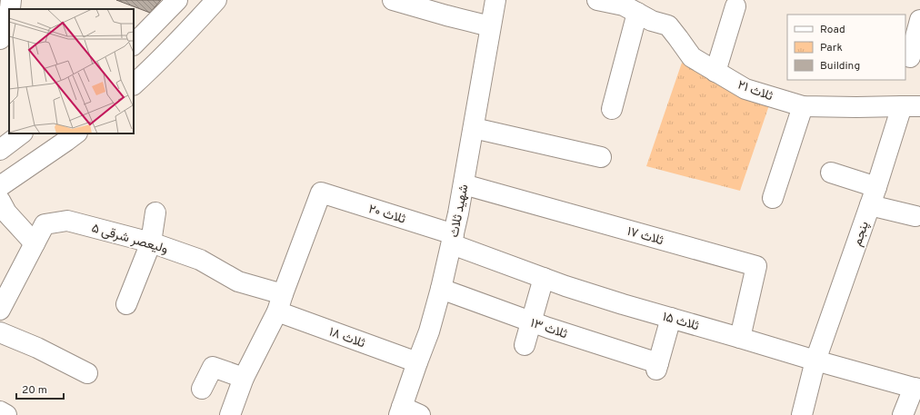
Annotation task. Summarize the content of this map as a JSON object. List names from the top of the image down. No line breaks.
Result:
{"streets":{"street":["ثلاث ۲۱","شهید ثلاث","ثلاث ۲۰","پنجم","ثلاث ۱۷","ولیعصر شرقی ۵","ثلاث ۱۵","ثلاث ۱۳","ثلاث ۱۸"]},"crossings":[["ثلاث ۲۱","پنجم"],["شهید ثلاث","ثلاث ۲۰"],["شهید ثلاث","ثلاث ۱۷"],["شهید ثلاث","ثلاث ۱۵"],["شهید ثلاث","ثلاث ۱۳"],["شهید ثلاث","ثلاث ۱۸"],["ثلاث ۲۰","ولیعصر شرقی ۵"],["ثلاث ۲۰","ثلاث ۱۵"],["ثلاث ۲۰","ثلاث ۱۸"],["پنجم","ثلاث ۱۵"],["ثلاث ۱۷","ثلاث ۱۵"],["ولیعصر شرقی ۵","ثلاث ۱۸"],["ثلاث ۱۵","ثلاث ۱۳"]],"legend":["Road","Park","Building"],"scale_bar":"20 m"}
